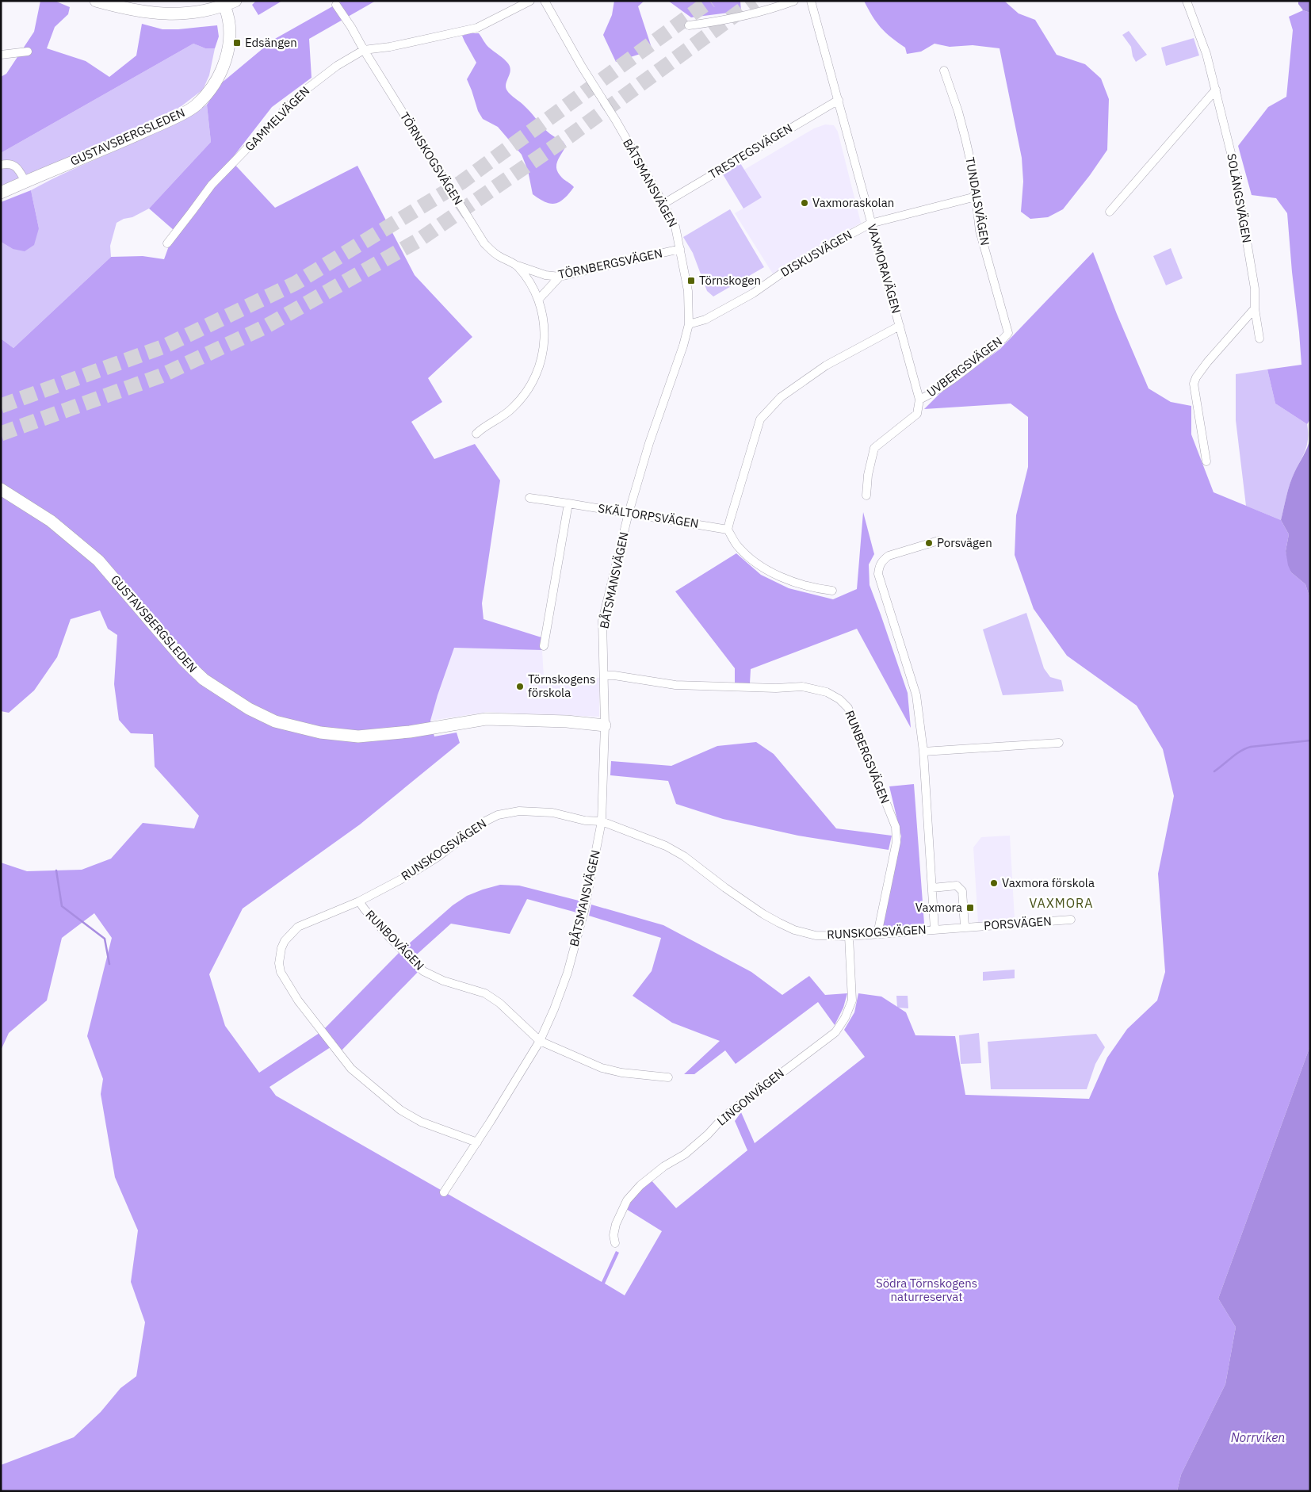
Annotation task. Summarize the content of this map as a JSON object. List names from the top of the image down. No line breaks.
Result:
{"streets":{"street":["GAMMELVÄGEN","GUSTAVSBERGSLEDEN","TRESTEGSVÄGEN","TÖRNSKOGSVÄGEN","BÅTSMANSVÄGEN","SOLÄNGSVÄGEN","TUNDALSVÄGEN","DISKUSVÄGEN","TÖRNBERGSVÄGEN","VAXMORAVÄGEN","UVBERGSVÄGEN","SKÄLTORPSVÄGEN","RUNBERGSVÄGEN","RUNSKOGSVÄGEN","PORSVÄGEN","RUNBOVÄGEN","LINGONVÄGEN"]},"crossings":[["GAMMELVÄGEN","TÖRNSKOGSVÄGEN"],["GUSTAVSBERGSLEDEN","BÅTSMANSVÄGEN"],["TRESTEGSVÄGEN","BÅTSMANSVÄGEN"],["TRESTEGSVÄGEN","VAXMORAVÄGEN"],["TÖRNSKOGSVÄGEN","TÖRNBERGSVÄGEN"],["BÅTSMANSVÄGEN","DISKUSVÄGEN"],["BÅTSMANSVÄGEN","TÖRNBERGSVÄGEN"],["BÅTSMANSVÄGEN","SKÄLTORPSVÄGEN"],["BÅTSMANSVÄGEN","RUNBERGSVÄGEN"],["BÅTSMANSVÄGEN","RUNSKOGSVÄGEN"],["BÅTSMANSVÄGEN","RUNBOVÄGEN"],["TUNDALSVÄGEN","DISKUSVÄGEN"],["TUNDALSVÄGEN","UVBERGSVÄGEN"],["DISKUSVÄGEN","VAXMORAVÄGEN"],["VAXMORAVÄGEN","UVBERGSVÄGEN"],["RUNBERGSVÄGEN","RUNSKOGSVÄGEN"],["RUNSKOGSVÄGEN","PORSVÄGEN"],["RUNSKOGSVÄGEN","RUNBOVÄGEN"],["RUNSKOGSVÄGEN","LINGONVÄGEN"]],"districts":["VAXMORA"],"water":["Norrviken"],"parks":["Södra Törnskogens naturreservat"],"places":{"transit":["Edsängen","Törnskogen","Vaxmora"],"other":["Vaxmoraskolan","Porsvägen","Törnskogens förskola","Vaxmora förskola"]}}
